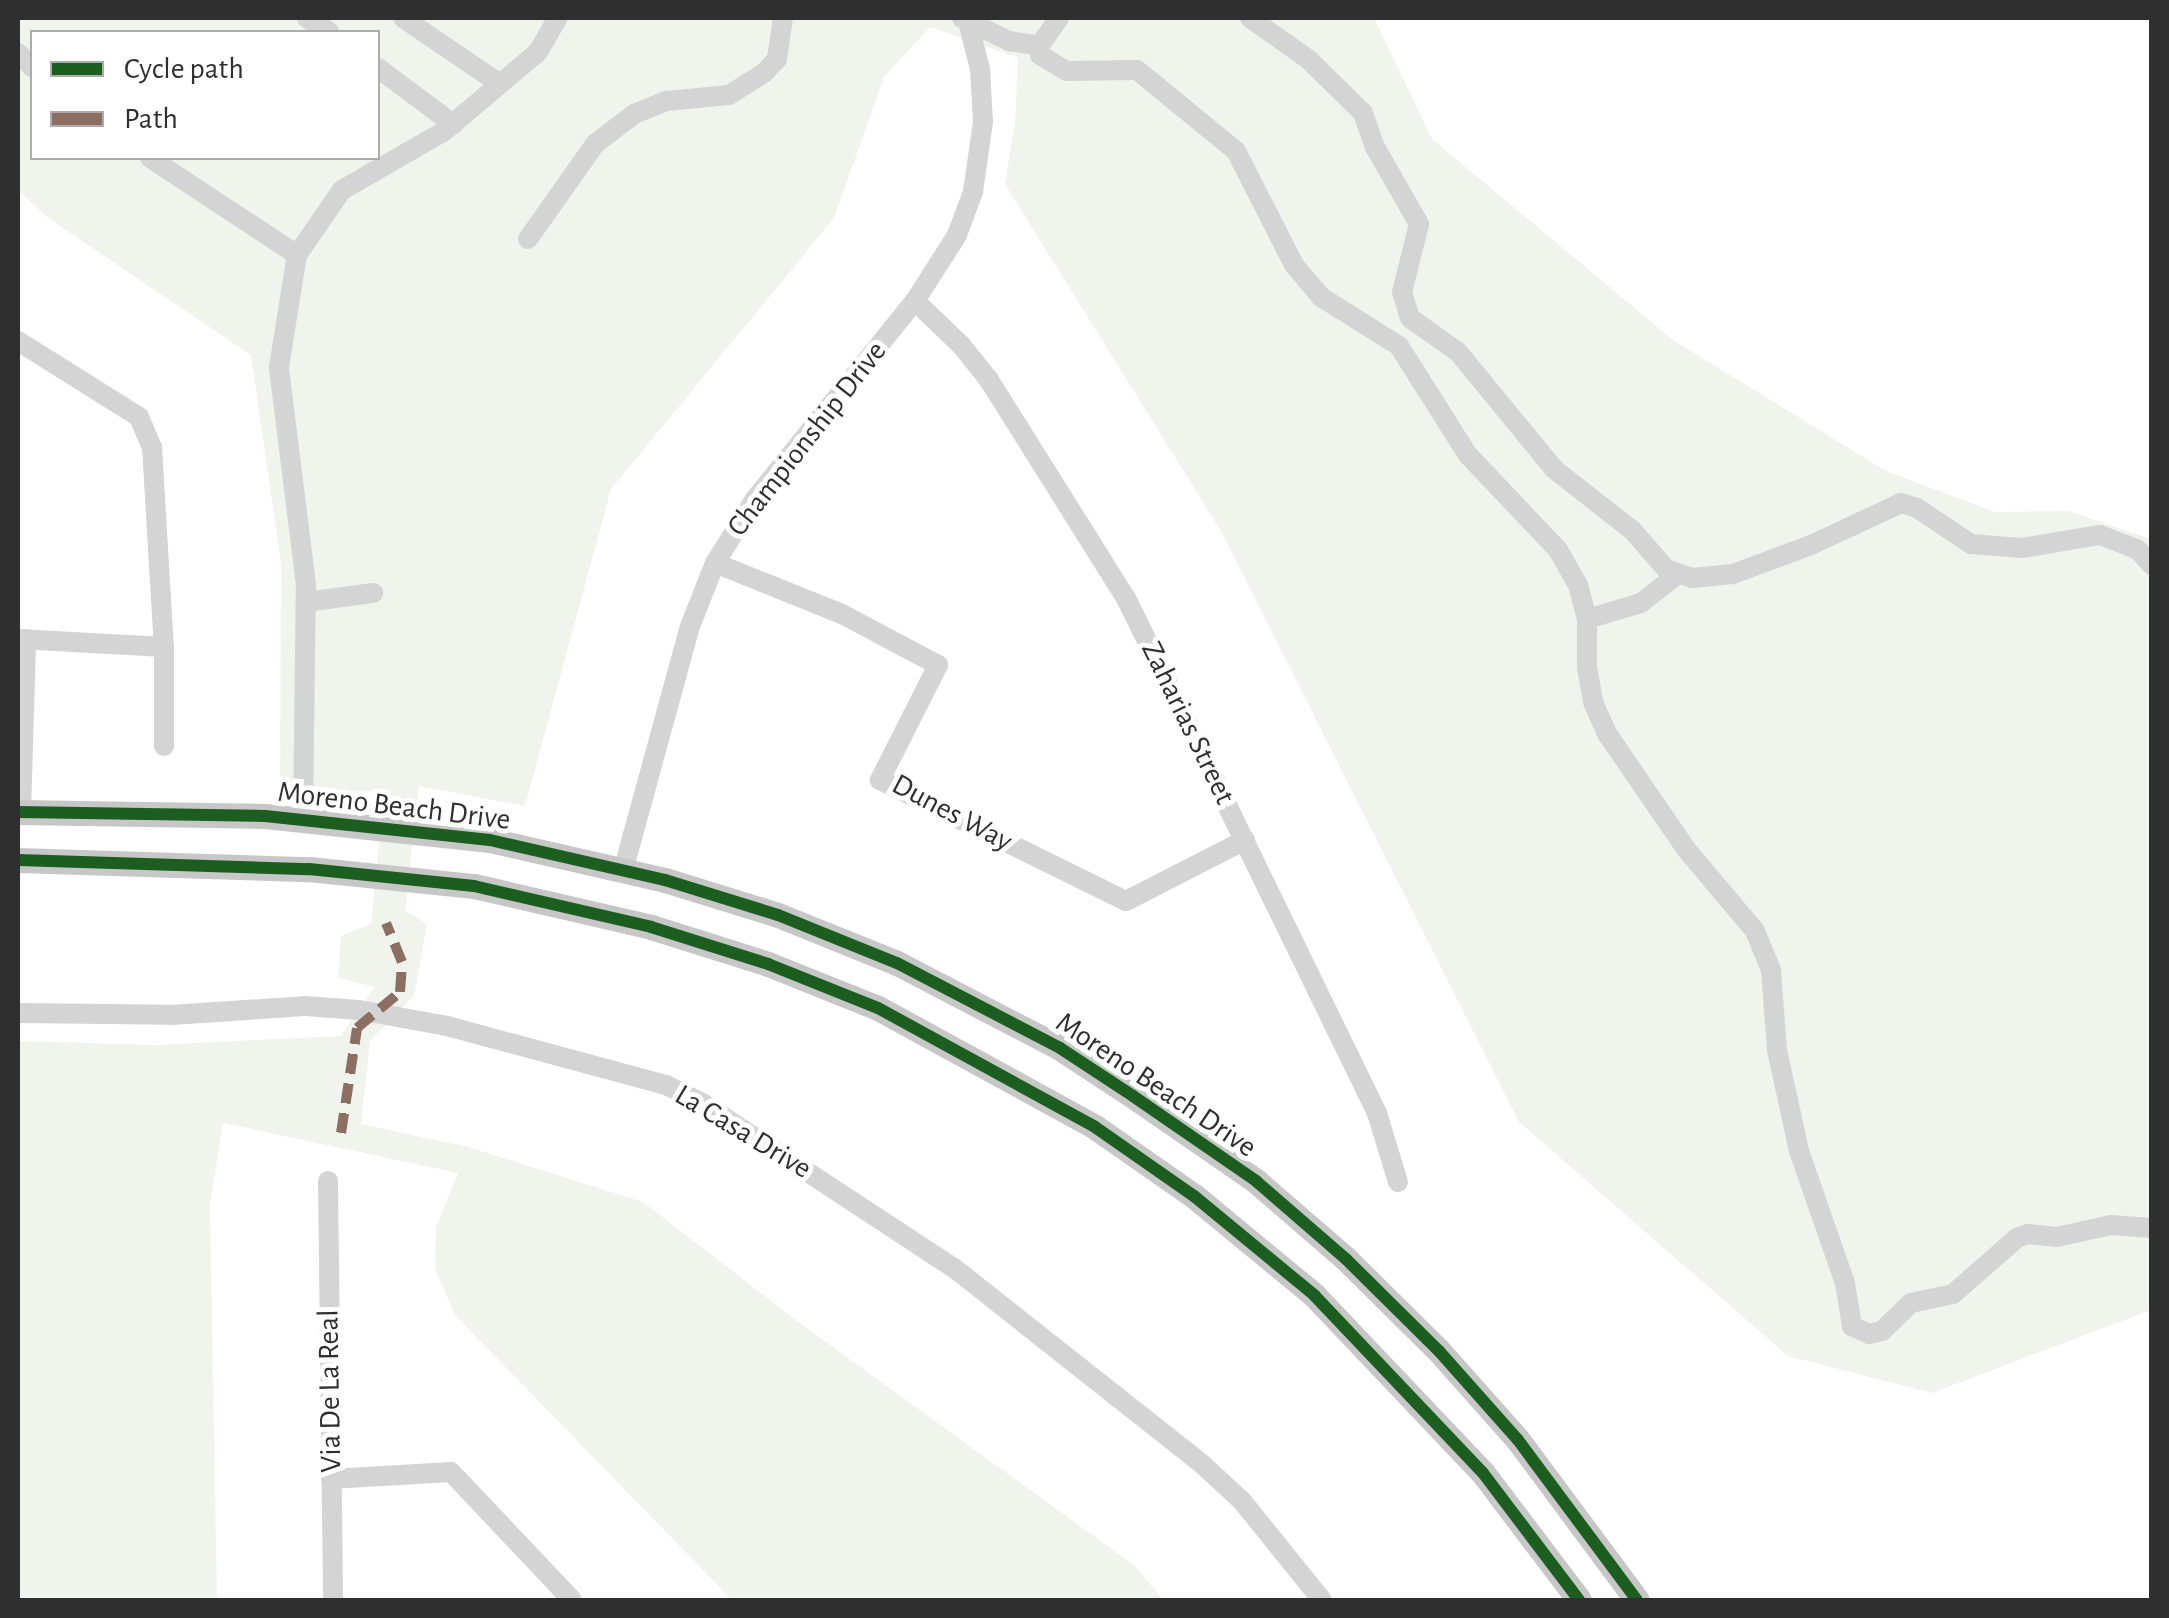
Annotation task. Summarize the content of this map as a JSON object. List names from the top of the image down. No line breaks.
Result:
{"streets":{"main road":["Moreno Beach Drive"],"street":["Championship Drive","Zaharias Street","Dunes Way","La Casa Drive","Via De La Real"]},"crossings":[["Championship Drive","Zaharias Street"],["Championship Drive","Moreno Beach Drive"],["Championship Drive","Dunes Way"],["Zaharias Street","Dunes Way"]],"legend":["Cycle path","Path"]}
